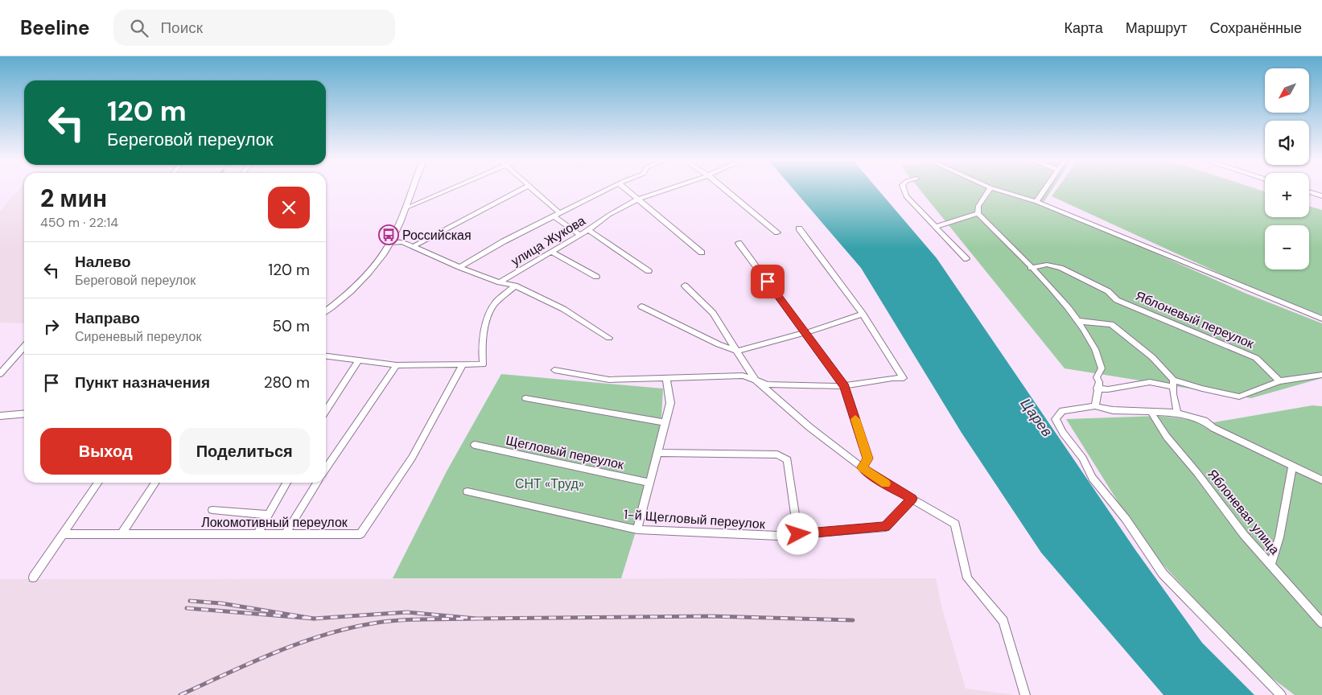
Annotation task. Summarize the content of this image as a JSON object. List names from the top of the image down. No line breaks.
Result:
{"streets":{"street":["улица Жукова","Яблоневый переулок","Щегловый переулок","Яблоневая улица","1-й Щегловый переулок","Локомотивный переулок"]},"water":["Царев"],"parks":["СНТ «Труд»"],"places":{"bus stop":["Российская"]},"north":"bottom left","page":{"header":"Beeline","search":"Поиск","nav":["Карта","Маршрут","Сохранённые"],"map_buttons":["+","−"],"turn":["120 m","Береговой переулок"],"heading":["2 мин","450 m · 22:14"],"list":[{"name":"Налево","note":"Береговой переулок","value":"120 m"},{"name":"Направо","note":"Сиреневый переулок","value":"50 m"},{"name":"Пункт назначения","value":"280 m"}],"buttons":["Выход","Поделиться"]}}
